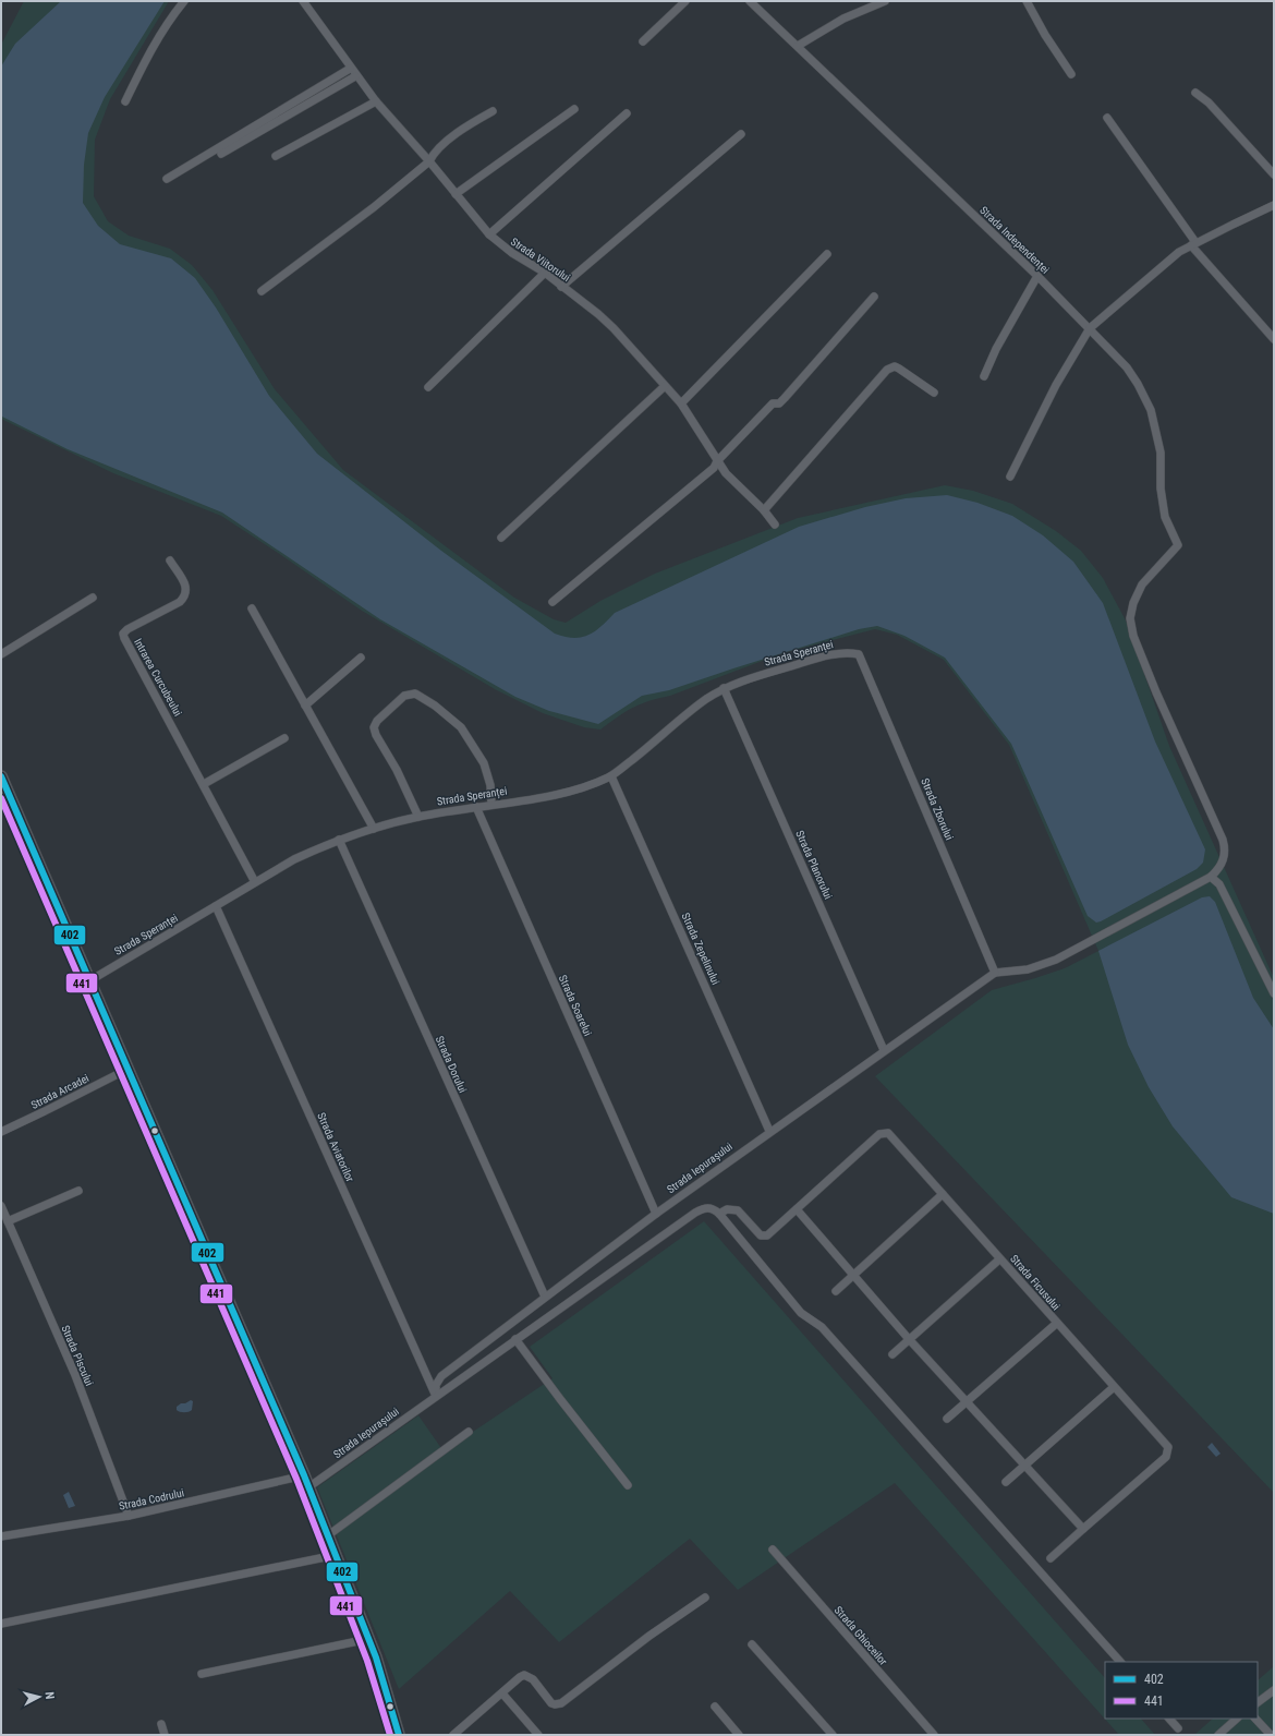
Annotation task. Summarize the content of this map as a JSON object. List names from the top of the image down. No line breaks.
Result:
{"streets":{"street":["Strada Independenței","Strada Viitorului","Strada Speranței","Intrarea Curcubeului","Strada Zborului","Strada Planorului","Strada Zepelinului","Strada Soarelui","Strada Dorului","Strada Arcadei","Strada Aviatorilor","Strada Iepurașului","Strada Ficusului","Strada Piscului","Strada Codrului","Strada Ghioceilor"]},"crossings":[["Strada Speranței","Intrarea Curcubeului"],["Strada Speranței","Strada Zborului"],["Strada Speranței","Strada Planorului"],["Strada Speranței","Strada Zepelinului"],["Strada Speranței","Strada Soarelui"],["Strada Speranței","Strada Dorului"],["Strada Speranței","Strada Aviatorilor"],["Strada Zborului","Strada Iepurașului"],["Strada Planorului","Strada Iepurașului"],["Strada Zepelinului","Strada Iepurașului"],["Strada Soarelui","Strada Iepurașului"],["Strada Dorului","Strada Iepurașului"],["Strada Aviatorilor","Strada Iepurașului"],["Strada Iepurașului","Strada Ficusului"],["Strada Piscului","Strada Codrului"]],"lines":["transit line 402","transit line 441"],"legend":["402","441"],"north":"right"}
